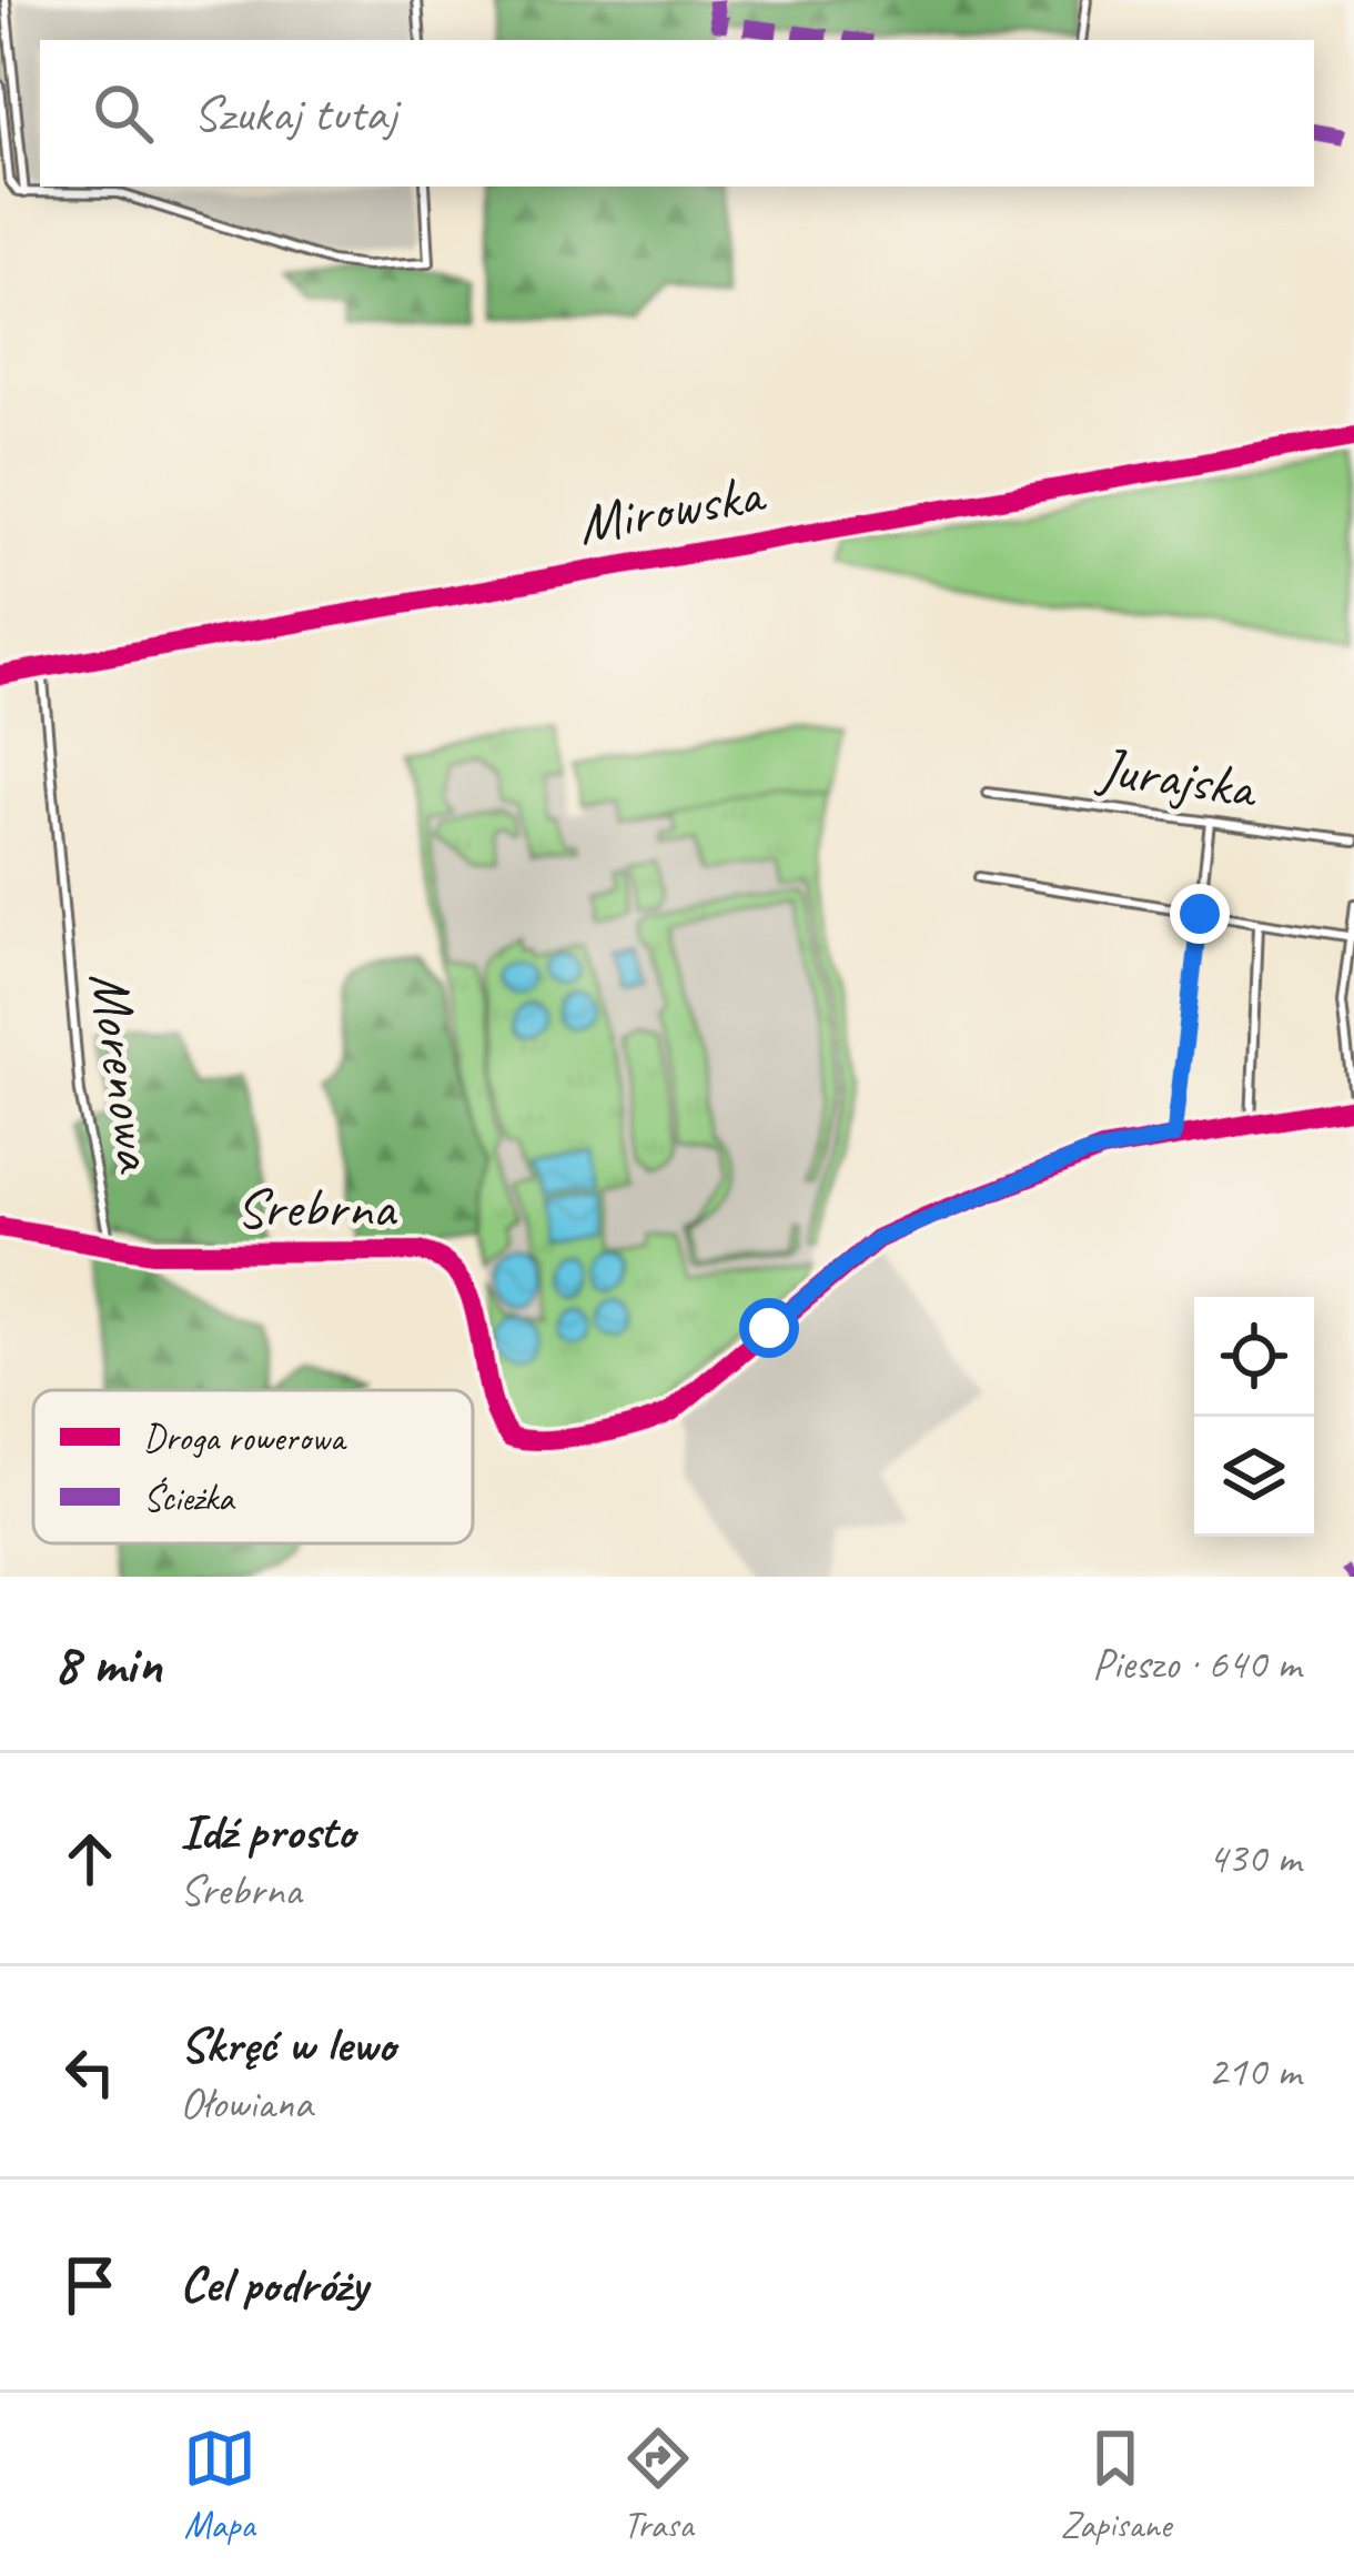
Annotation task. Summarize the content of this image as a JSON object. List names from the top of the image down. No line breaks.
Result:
{"streets":{"street":["Mirowska","Jurajska","Morenowa","Srebrna"]},"crossings":[["Mirowska","Morenowa"],["Morenowa","Srebrna"]],"legend":["Droga rowerowa","Ścieżka"],"page":{"search":"Szukaj tutaj","heading":["8 min","Pieszo · 640 m"],"list":[["Idź prosto","Srebrna","430 m"],["Skręć w lewo","Ołowiana","210 m"],"Cel podróży"],"nav":["Mapa","Trasa","Zapisane"]}}
